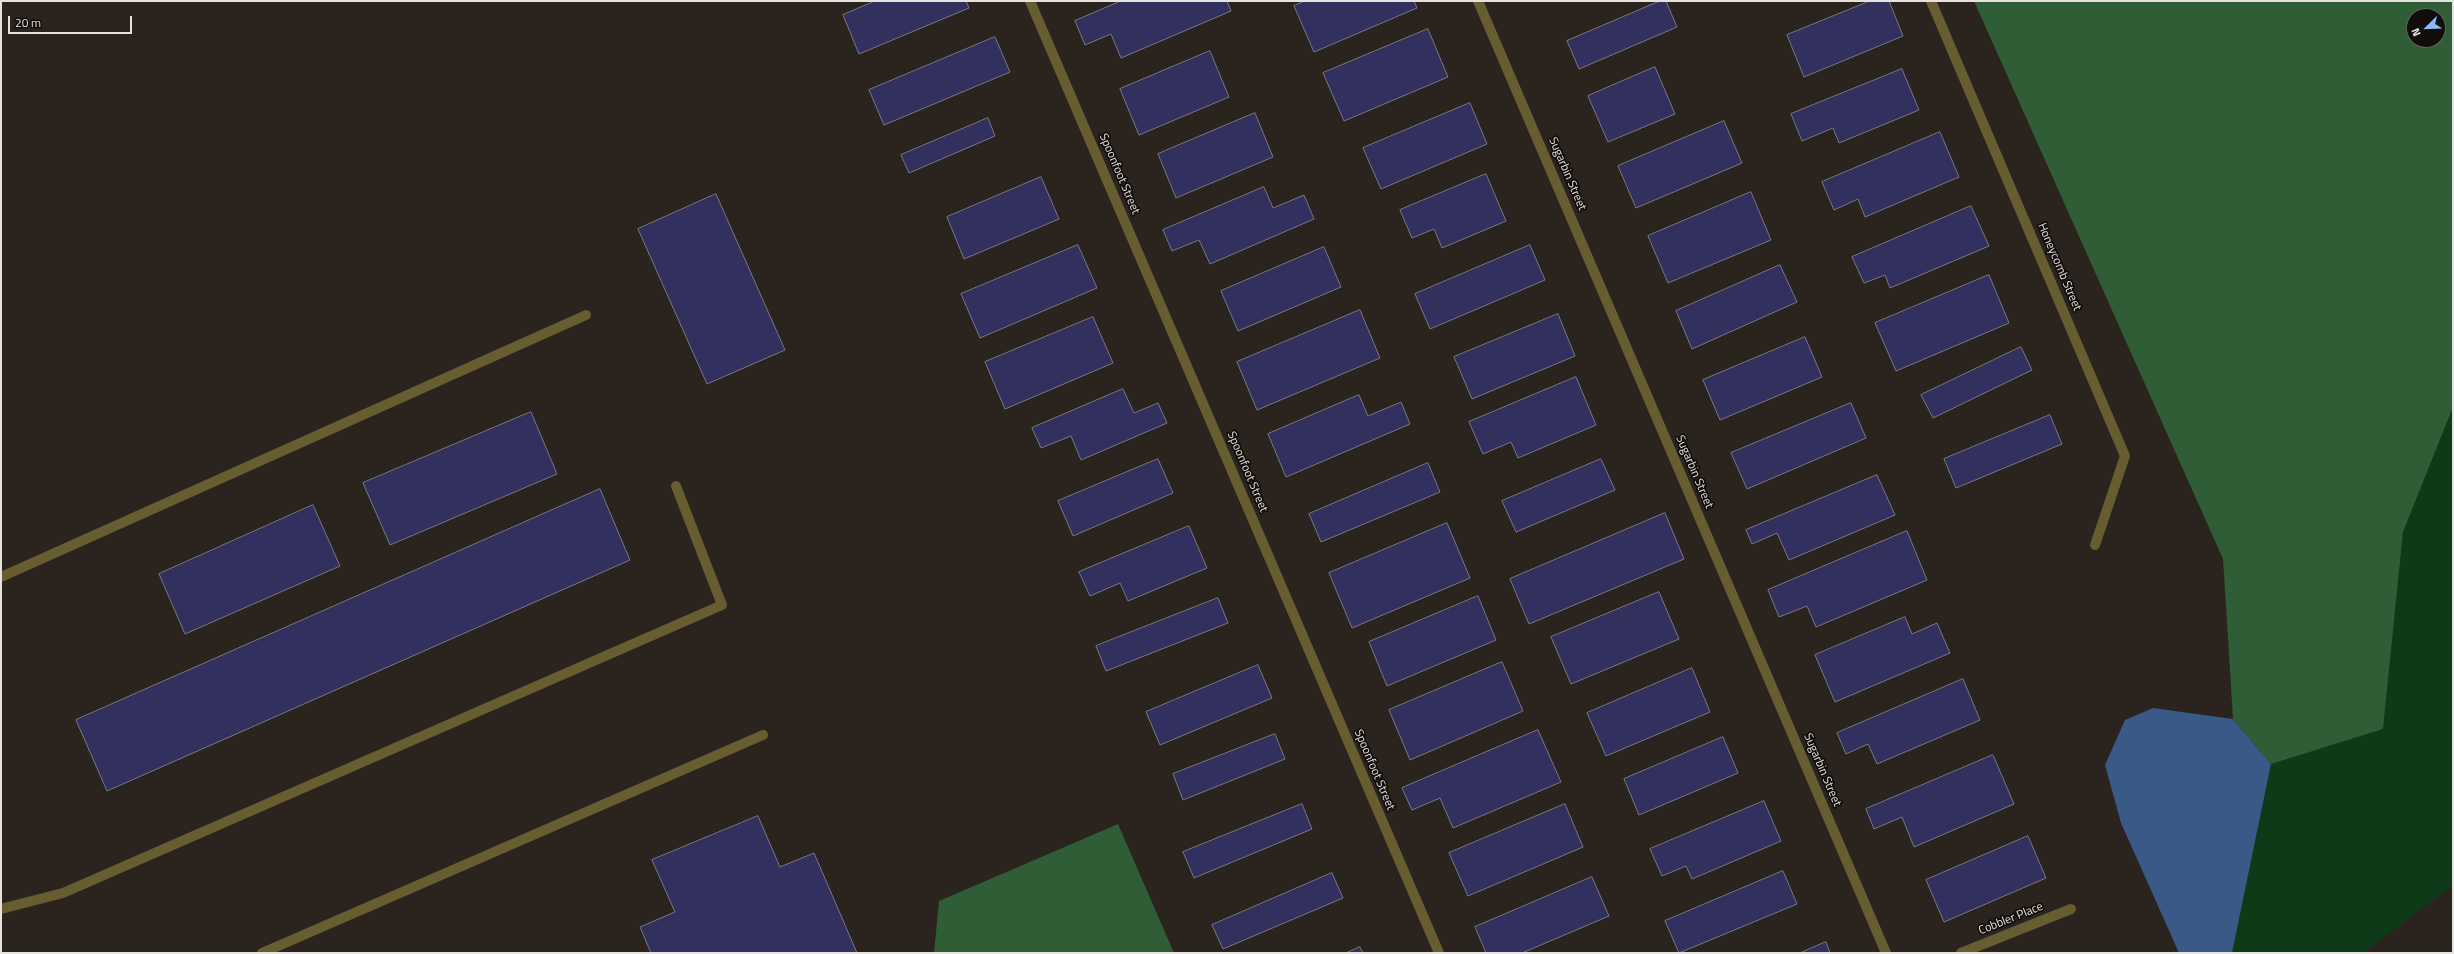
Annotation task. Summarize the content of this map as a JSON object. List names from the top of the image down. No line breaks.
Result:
{"streets":{"lane":["Spoonfoot Street","Sugarbin Street","Honeycomb Street","Cobbler Place"]},"scale_bar":"20 m","north":"bottom left"}
